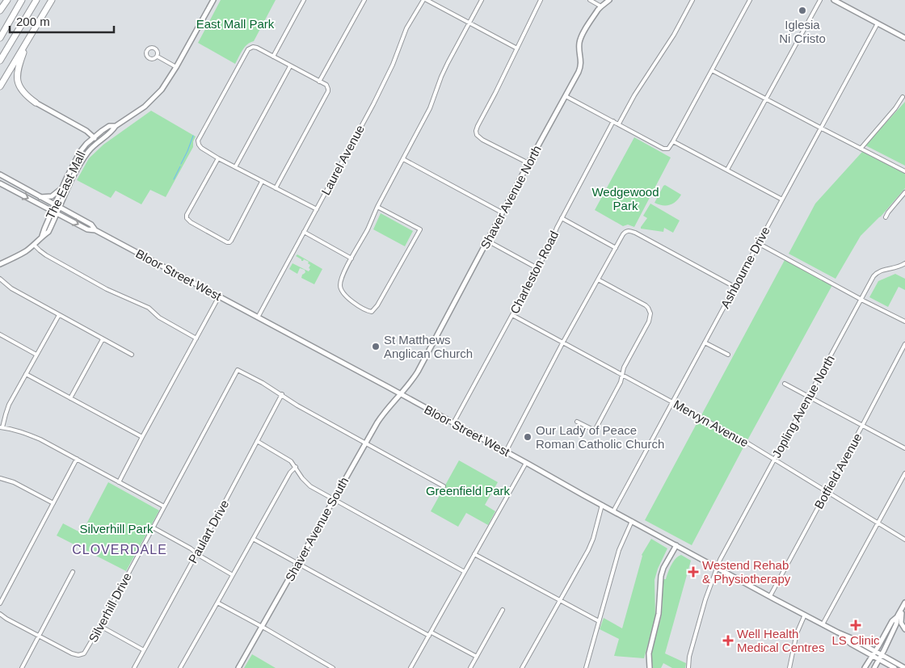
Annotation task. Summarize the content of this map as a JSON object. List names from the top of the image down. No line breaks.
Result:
{"streets":{"main road":["The East Mall","Shaver Avenue North","Bloor Street West","Shaver Avenue South"],"street":["Laurel Avenue","Ashbourne Drive","Charleston Road","Jopling Avenue North","Mervyn Avenue","Botfield Avenue","Paulart Drive","Silverhill Drive"]},"crossings":[["Laurel Avenue","Bloor Street West"],["The East Mall","Bloor Street West"],["Shaver Avenue North","Bloor Street West"],["Shaver Avenue North","Shaver Avenue South"],["Ashbourne Drive","Bloor Street West"],["Ashbourne Drive","Mervyn Avenue"],["Charleston Road","Bloor Street West"],["Charleston Road","Mervyn Avenue"],["Bloor Street West","Jopling Avenue North"],["Bloor Street West","Botfield Avenue"],["Bloor Street West","Shaver Avenue South"],["Jopling Avenue North","Mervyn Avenue"],["Mervyn Avenue","Botfield Avenue"],["Paulart Drive","Silverhill Drive"]],"districts":["CLOVERDALE"],"parks":["East Mall Park","Wedgewood Park","Greenfield Park","Silverhill Park"],"places":{"other":["Iglesia Ni Cristo","St Matthews Anglican Church","Our Lady of Peace Roman Catholic Church"],"health":["Westend Rehab & Physiotherapy","LS Clinic","Well Health Medical Centres"]},"scale_bar":"200 m"}
